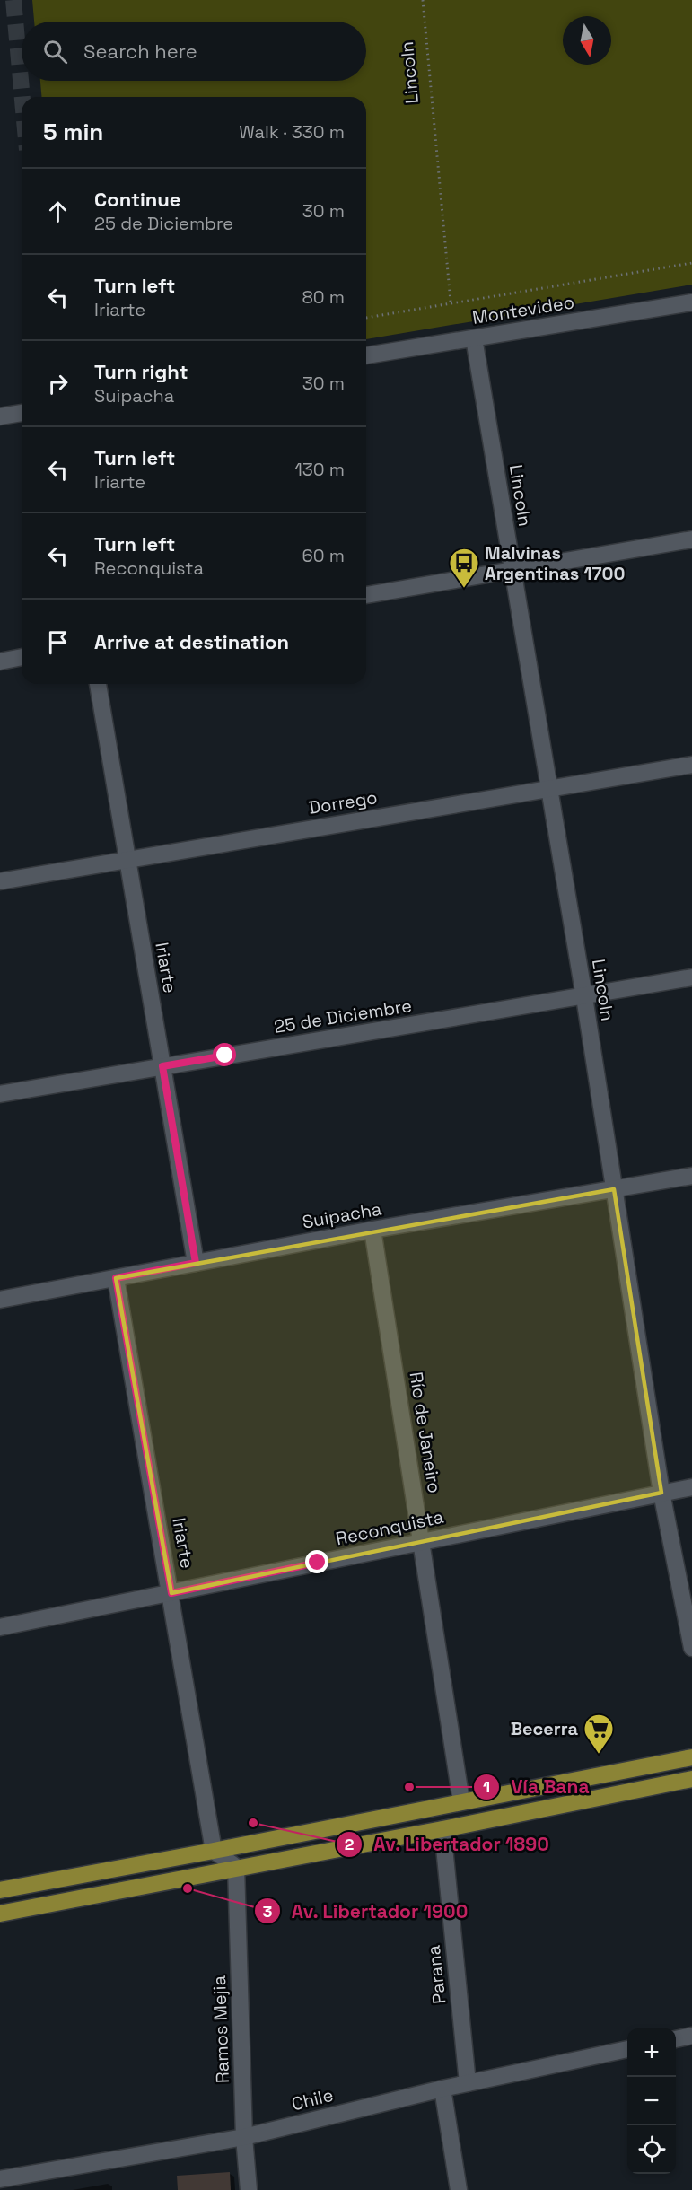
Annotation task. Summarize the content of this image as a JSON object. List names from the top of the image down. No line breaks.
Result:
{"streets":{"street":["Lincoln","Montevideo","Dorrego","Iriarte","25 de Diciembre","Suipacha","Río de Janeiro","Reconquista","Parana","Ramos Mejia","Chile"]},"crossings":[["Lincoln","Montevideo"],["Lincoln","Dorrego"],["Lincoln","25 de Diciembre"],["Lincoln","Suipacha"],["Lincoln","Reconquista"],["Dorrego","Iriarte"],["Iriarte","25 de Diciembre"],["Iriarte","Suipacha"],["Iriarte","Reconquista"],["Suipacha","Río de Janeiro"],["Río de Janeiro","Reconquista"],["Parana","Chile"],["Ramos Mejia","Chile"]],"places":{"bus stop":["Malvinas Argentinas 1700"],"supermarket":["Becerra"],"other":["Vía Bana","Av. Libertador 1890","Av. Libertador 1900"]},"north":"bottom","page":{"search":"Search here","heading":["5 min","Walk · 330 m"],"list":[["Continue","25 de Diciembre","30 m"],["Turn left","Iriarte","80 m"],["Turn right","Suipacha","30 m"],["Turn left","Iriarte","130 m"],["Turn left","Reconquista","60 m"],"Arrive at destination"],"map_buttons":["+","−"]}}
